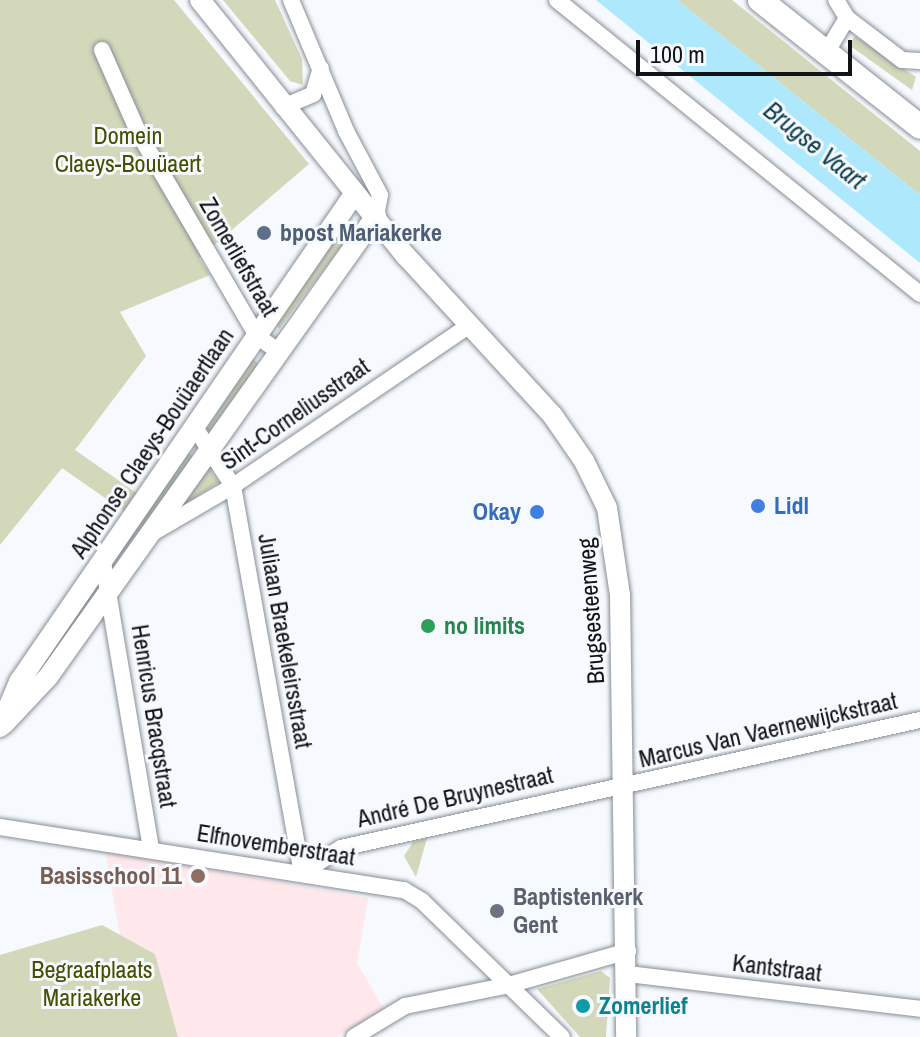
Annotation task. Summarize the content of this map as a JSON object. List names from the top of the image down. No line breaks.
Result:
{"streets":{"street":["Zomerliefstraat","Sint-Corneliusstraat","Alphonse Claeys-Bouüaertlaan","Brugsesteenweg","Juliaan Braekeleirsstraat","Henricus Bracqstraat","Marcus Van Vaernewijckstraat","André De Bruynestraat","Elfnovemberstraat","Kantstraat"]},"crossings":[["Zomerliefstraat","Alphonse Claeys-Bouüaertlaan"],["Sint-Corneliusstraat","Alphonse Claeys-Bouüaertlaan"],["Sint-Corneliusstraat","Brugsesteenweg"],["Sint-Corneliusstraat","Juliaan Braekeleirsstraat"],["Alphonse Claeys-Bouüaertlaan","Brugsesteenweg"],["Alphonse Claeys-Bouüaertlaan","Juliaan Braekeleirsstraat"],["Alphonse Claeys-Bouüaertlaan","Henricus Bracqstraat"],["Brugsesteenweg","Marcus Van Vaernewijckstraat"],["Brugsesteenweg","André De Bruynestraat"],["Brugsesteenweg","Kantstraat"],["Juliaan Braekeleirsstraat","André De Bruynestraat"],["Juliaan Braekeleirsstraat","Elfnovemberstraat"],["Henricus Bracqstraat","Elfnovemberstraat"],["Marcus Van Vaernewijckstraat","André De Bruynestraat"],["André De Bruynestraat","Elfnovemberstraat"]],"water":["Brugse Vaart"],"parks":["Domein Claeys-Bouüaert","Begraafplaats Mariakerke"],"places":["bpost Mariakerke","Lidl","Okay","no limits","Basisschool 11","Baptistenkerk Gent","Zomerlief"],"scale_bar":"100 m"}
